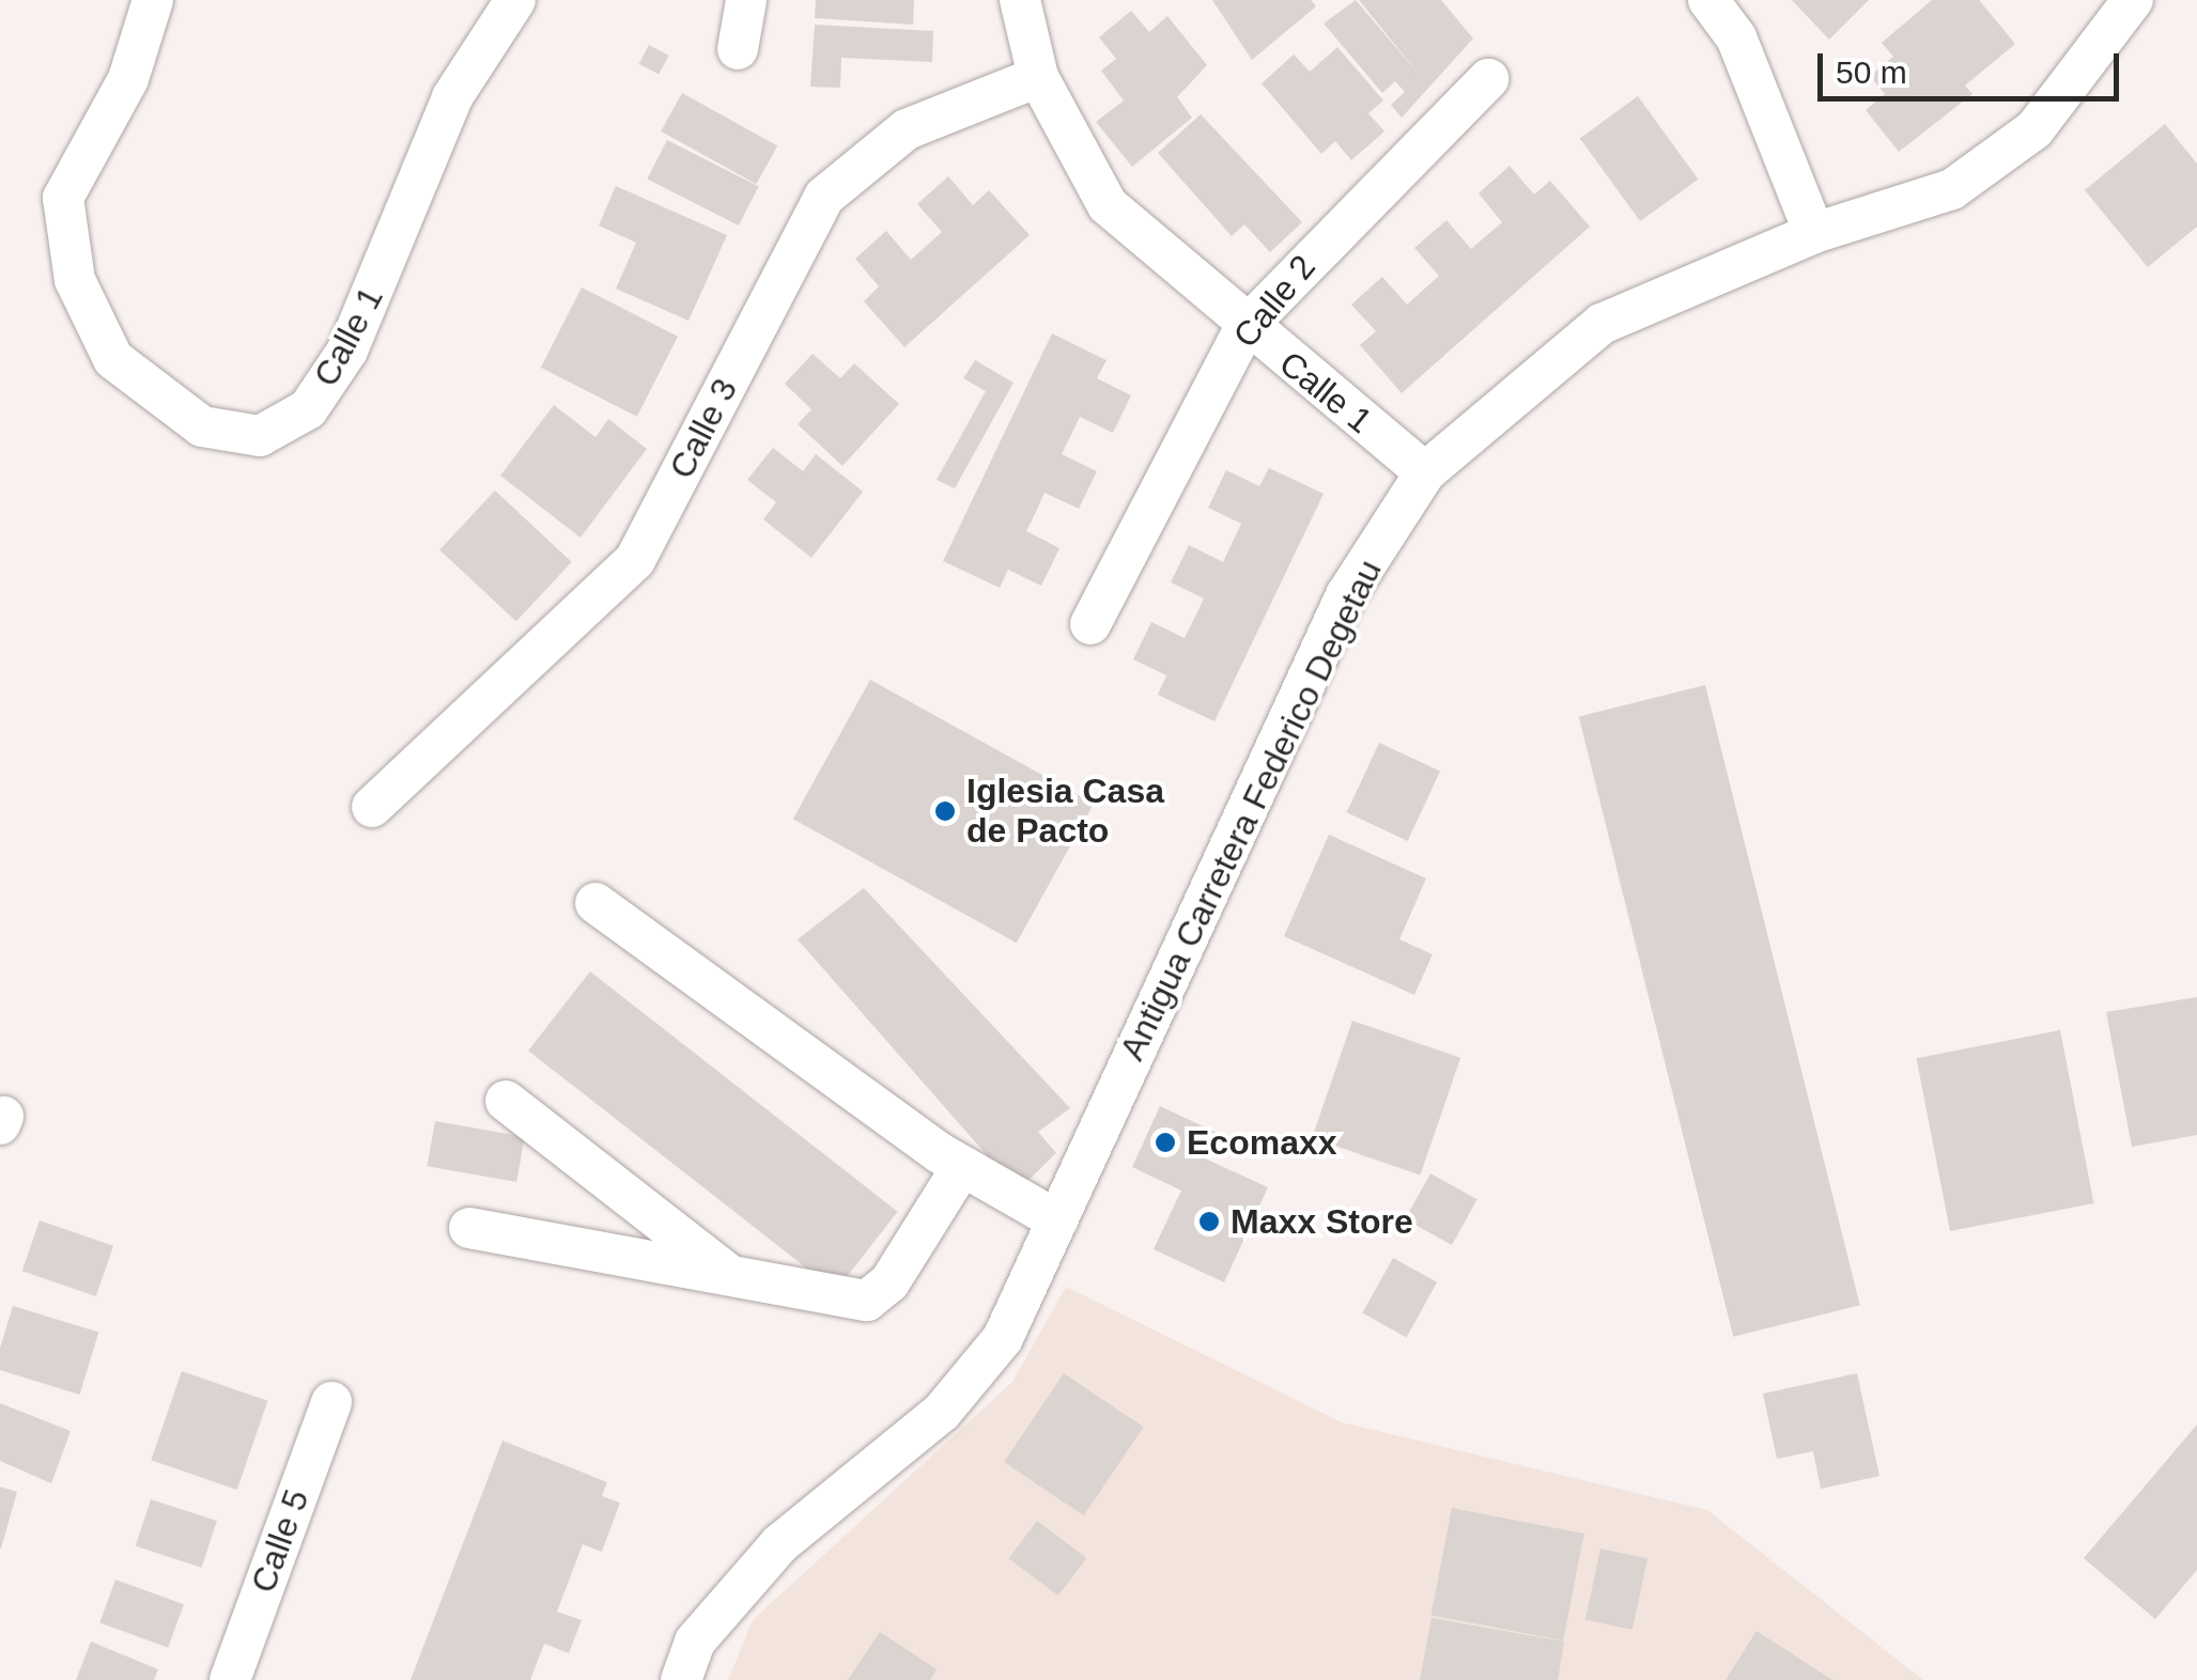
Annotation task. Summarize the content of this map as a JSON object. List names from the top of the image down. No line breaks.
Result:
{"streets":{"street":["Calle 2","Calle 1","Calle 3","Antigua Carretera Federico Degetau","Calle 5"]},"crossings":[["Calle 2","Calle 1"],["Calle 1","Calle 3"],["Calle 1","Antigua Carretera Federico Degetau"]],"places":["Iglesia Casa de Pacto","Ecomaxx","Maxx Store"],"scale_bar":"50 m"}
